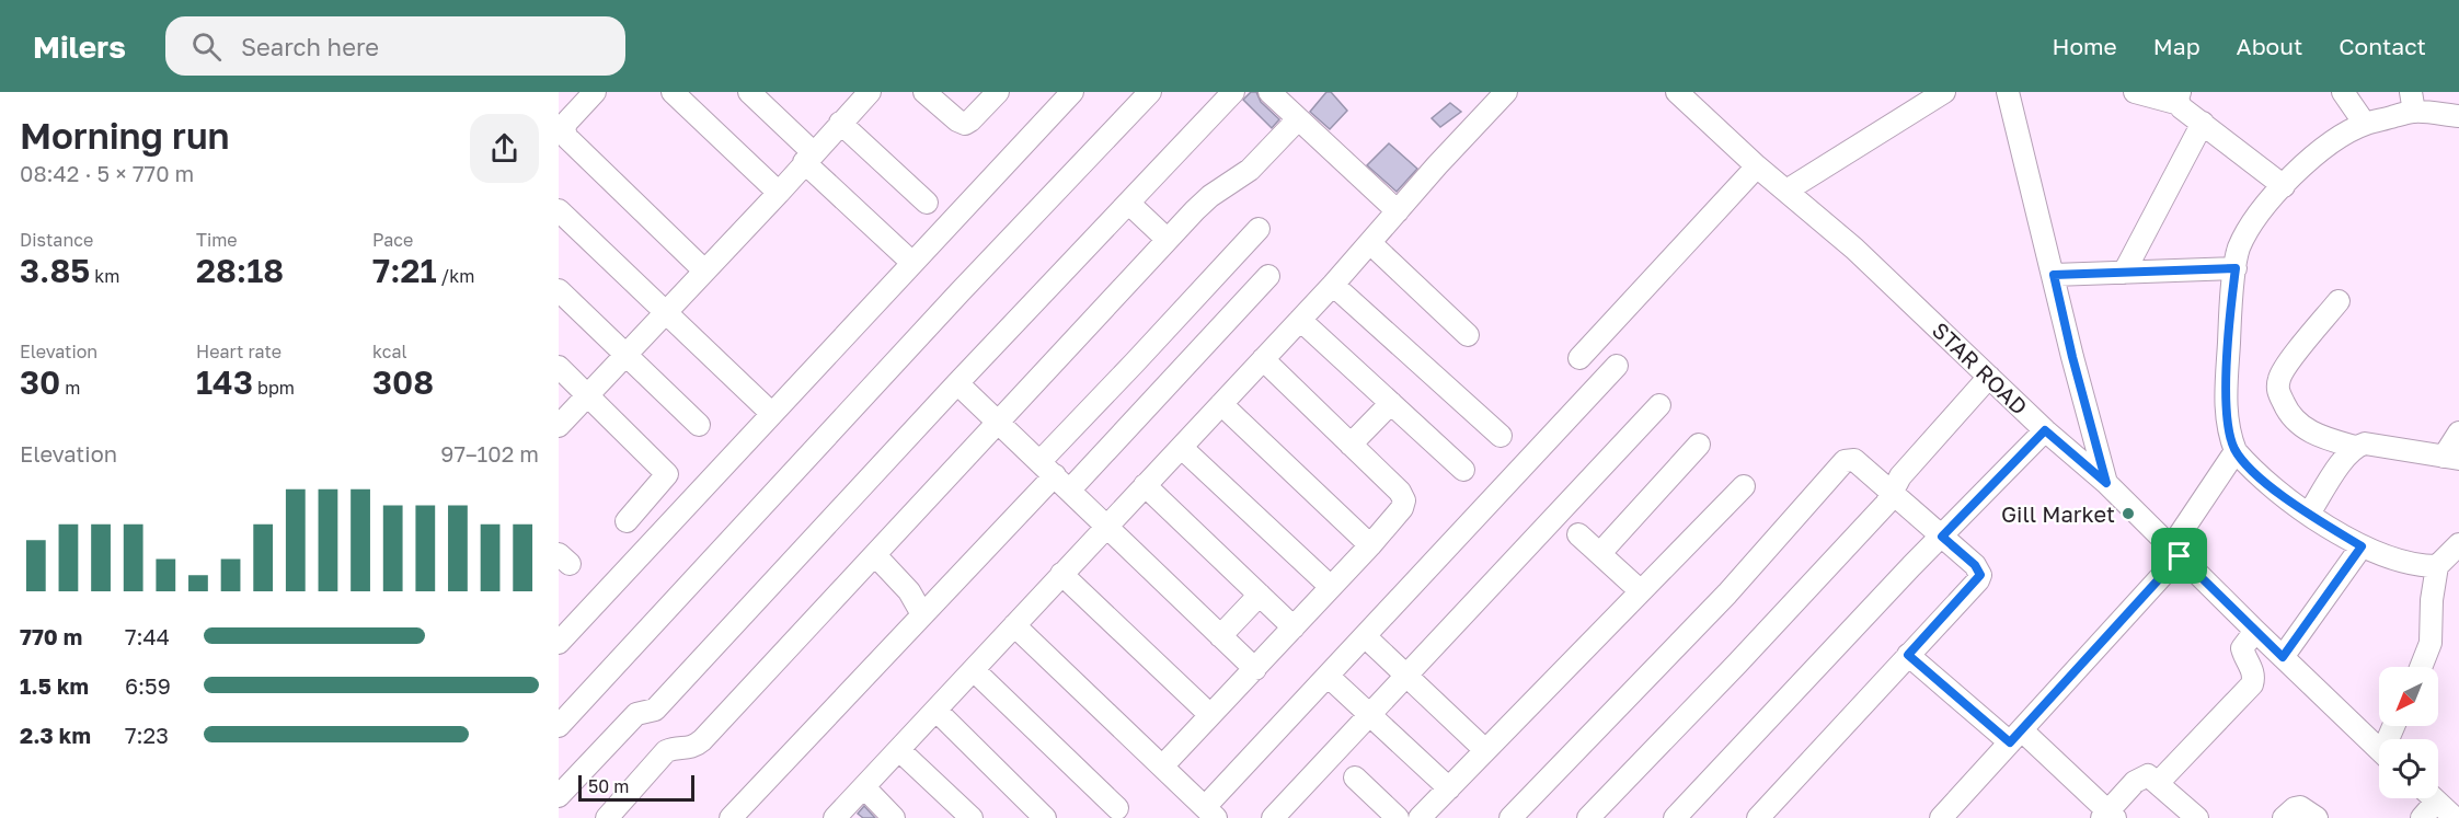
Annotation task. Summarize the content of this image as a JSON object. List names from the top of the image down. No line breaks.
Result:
{"streets":{"street":["STAR ROAD"]},"places":["Gill Market"],"scale_bar":"50 m","north":"bottom left","page":{"header":"Milers","search":"Search here","nav":["Home","Map","About","Contact"],"heading":["Morning run","08:42 · 5 × 770 m"],"stats":[["Distance","3.85 km"],["Time","28:18"],["Pace","7:21 /km"],["Elevation","30 m"],["Heart rate","143 bpm"],["kcal","308"]],"chart":["Elevation","97–102 m"],"list":[{"name":"770 m","note":"7:44"},{"name":"1.5 km","note":"6:59"},{"name":"2.3 km","note":"7:23"}],"scale":"50 m"}}
